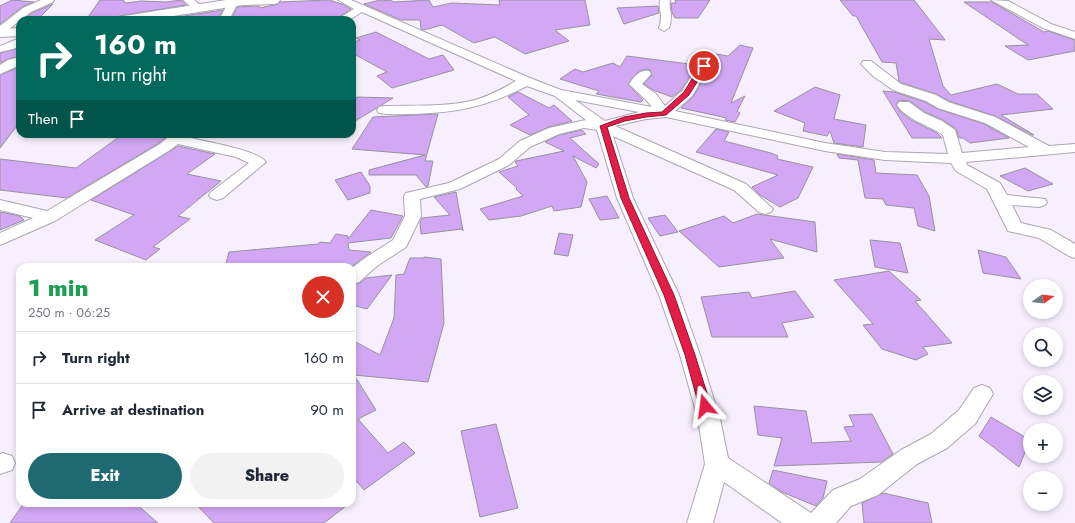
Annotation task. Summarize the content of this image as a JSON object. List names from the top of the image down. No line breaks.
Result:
{"north":"right","page":{"turn":["160 m","Turn right"],"then":"Then","heading":["1 min","250 m · 06:25"],"map_buttons":["+","−"],"list":[{"name":"Turn right","value":"160 m"},{"name":"Arrive at destination","value":"90 m"}],"buttons":["Exit","Share"]}}
